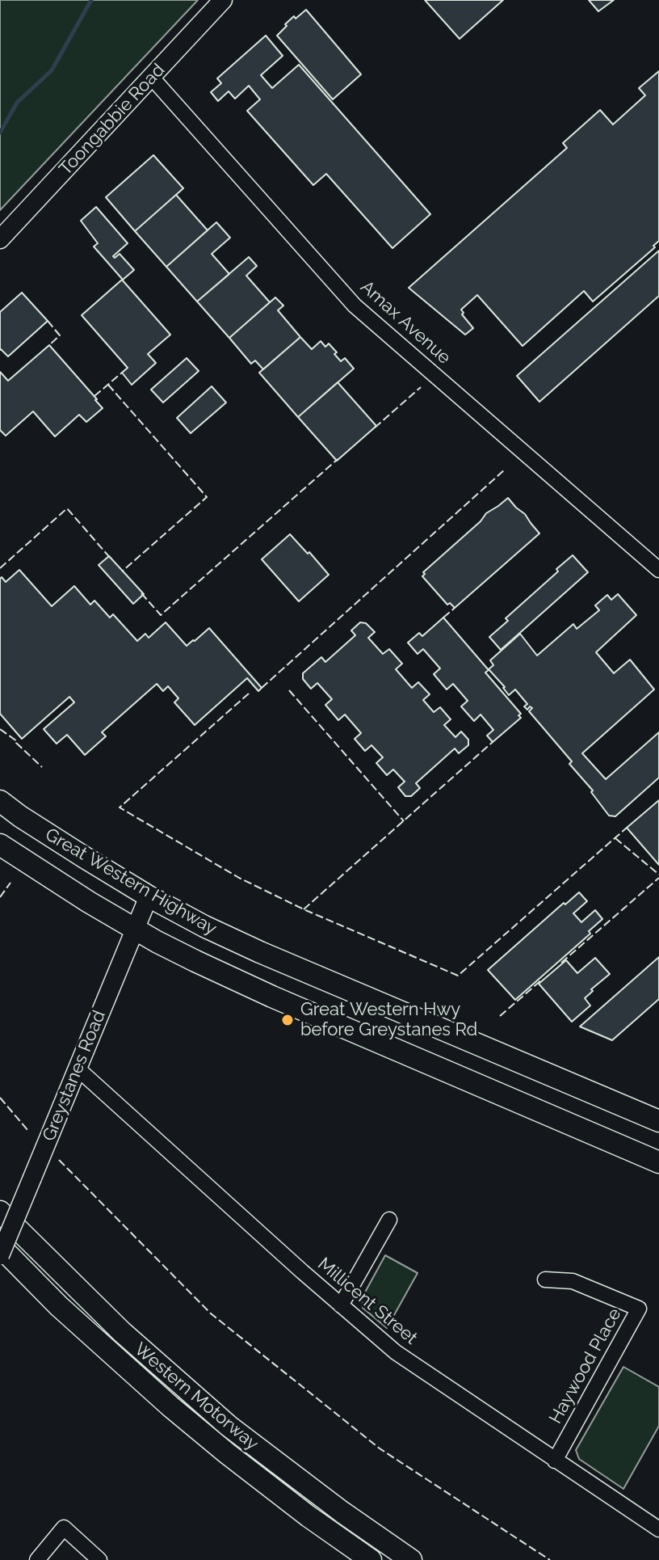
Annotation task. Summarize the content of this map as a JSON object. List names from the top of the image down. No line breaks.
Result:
{"streets":{"highway":["Great Western Highway","Western Motorway"],"main road":["Toongabbie Road","Greystanes Road"],"street":["Amax Avenue","Millicent Street","Haywood Place"]},"crossings":[["Toongabbie Road","Amax Avenue"],["Great Western Highway","Greystanes Road"],["Greystanes Road","Millicent Street"],["Millicent Street","Haywood Place"]],"places":["Great Western Hwy before Greystanes Rd"]}
